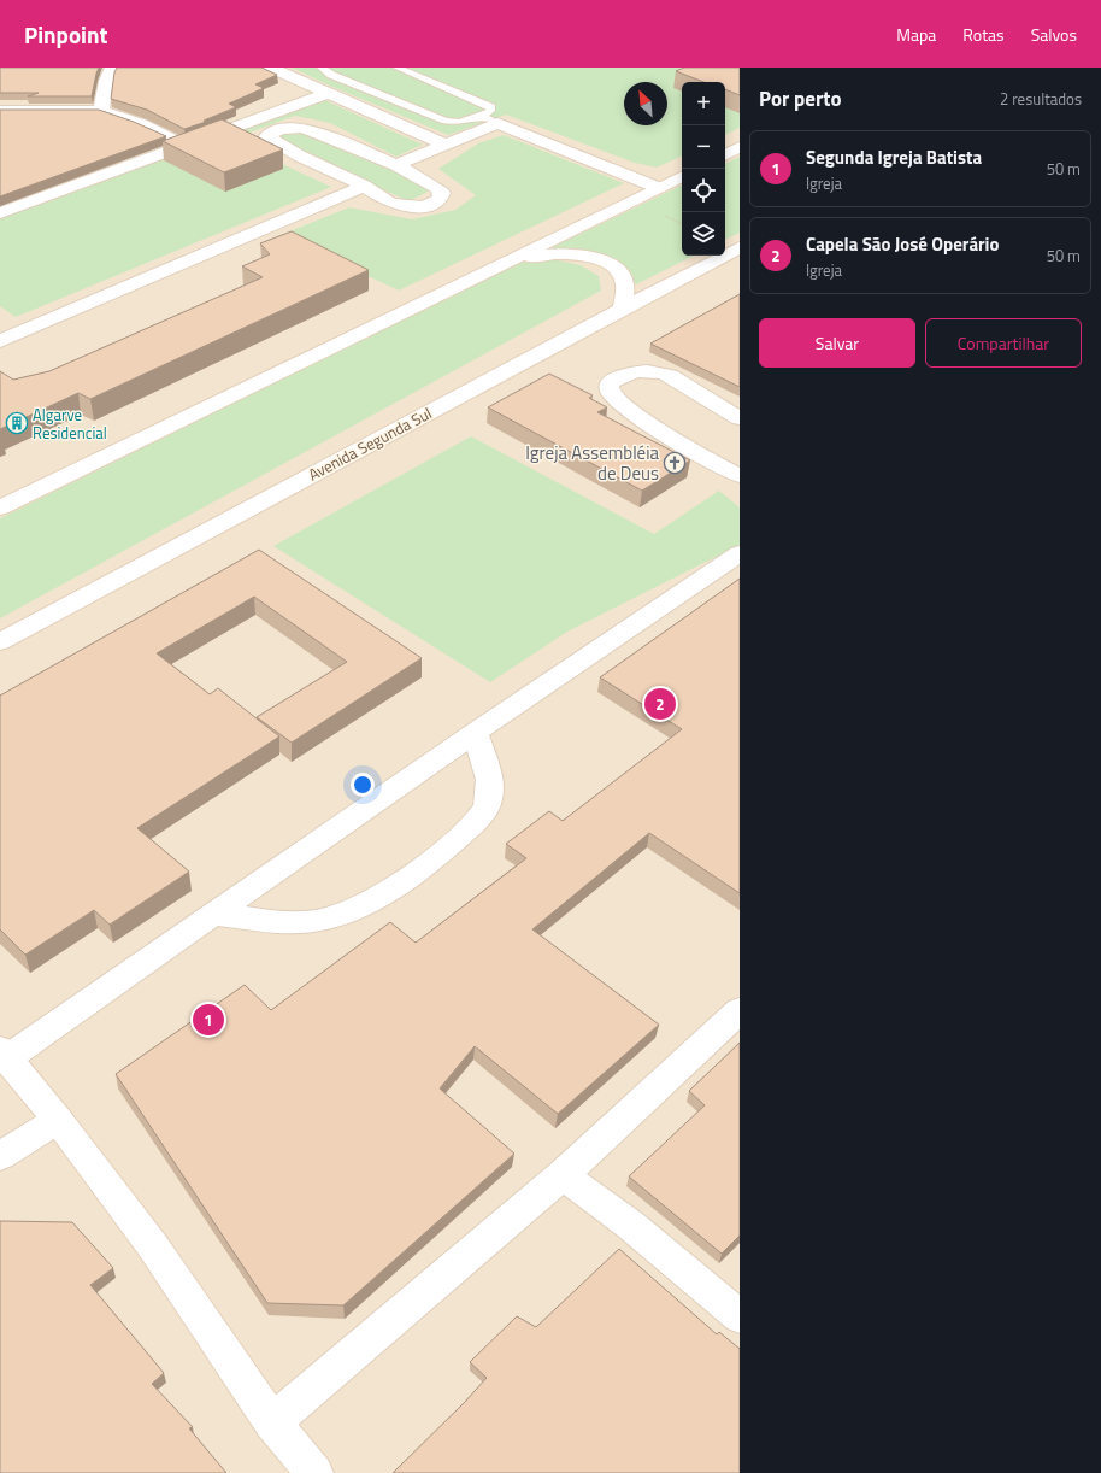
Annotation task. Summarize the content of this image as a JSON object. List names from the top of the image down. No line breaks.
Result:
{"streets":{"street":["Avenida Segunda Sul"]},"places":{"building":["Algarve Residencial"],"church":["Igreja Assembléia de Deus"]},"north":"top left","page":{"header":"Pinpoint","nav":["Mapa","Rotas","Salvos"],"heading":["Por perto","2 resultados"],"map_buttons":["+","−"],"list":[{"mark":"1","name":"Segunda Igreja Batista","note":"Igreja","value":"50 m"},{"mark":"2","name":"Capela São José Operário","note":"Igreja","value":"50 m"}],"buttons":["Salvar","Compartilhar"],"pins":["2","1"]}}
